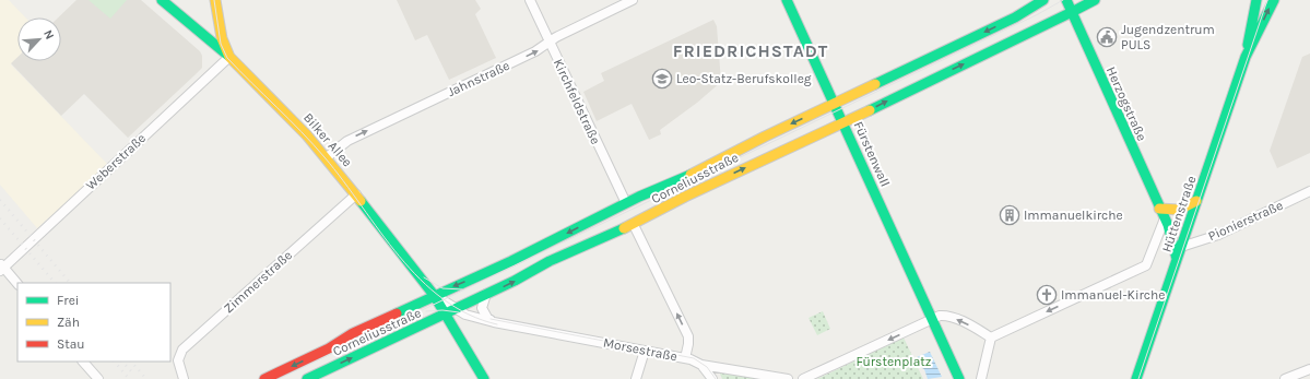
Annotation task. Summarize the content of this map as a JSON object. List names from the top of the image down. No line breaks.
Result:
{"streets":{"main road":["Herzogstraße","Bilker Allee","Fürstenwall","Corneliusstraße","Hüttenstraße"],"street":["Jahnstraße","Kirchfeldstraße","Weberstraße","Pionierstraße","Zimmerstraße","Morsestraße"]},"crossings":[["Jahnstraße","Kirchfeldstraße"],["Jahnstraße","Bilker Allee"],["Kirchfeldstraße","Corneliusstraße"],["Herzogstraße","Corneliusstraße"],["Herzogstraße","Hüttenstraße"],["Bilker Allee","Weberstraße"],["Bilker Allee","Corneliusstraße"],["Bilker Allee","Zimmerstraße"],["Bilker Allee","Morsestraße"],["Fürstenwall","Corneliusstraße"],["Corneliusstraße","Morsestraße"],["Hüttenstraße","Pionierstraße"]],"one_way":["Jahnstraße"],"districts":["FRIEDRICHSTADT"],"parks":["Fürstenplatz"],"places":{"public building":["Jugendzentrum PULS"],"school or university":["Leo-Statz-Berufskolleg"],"building":["Immanuelkirche"],"church":["Immanuel-Kirche"]},"legend":["Frei","Zäh","Stau"],"north":"top right"}
